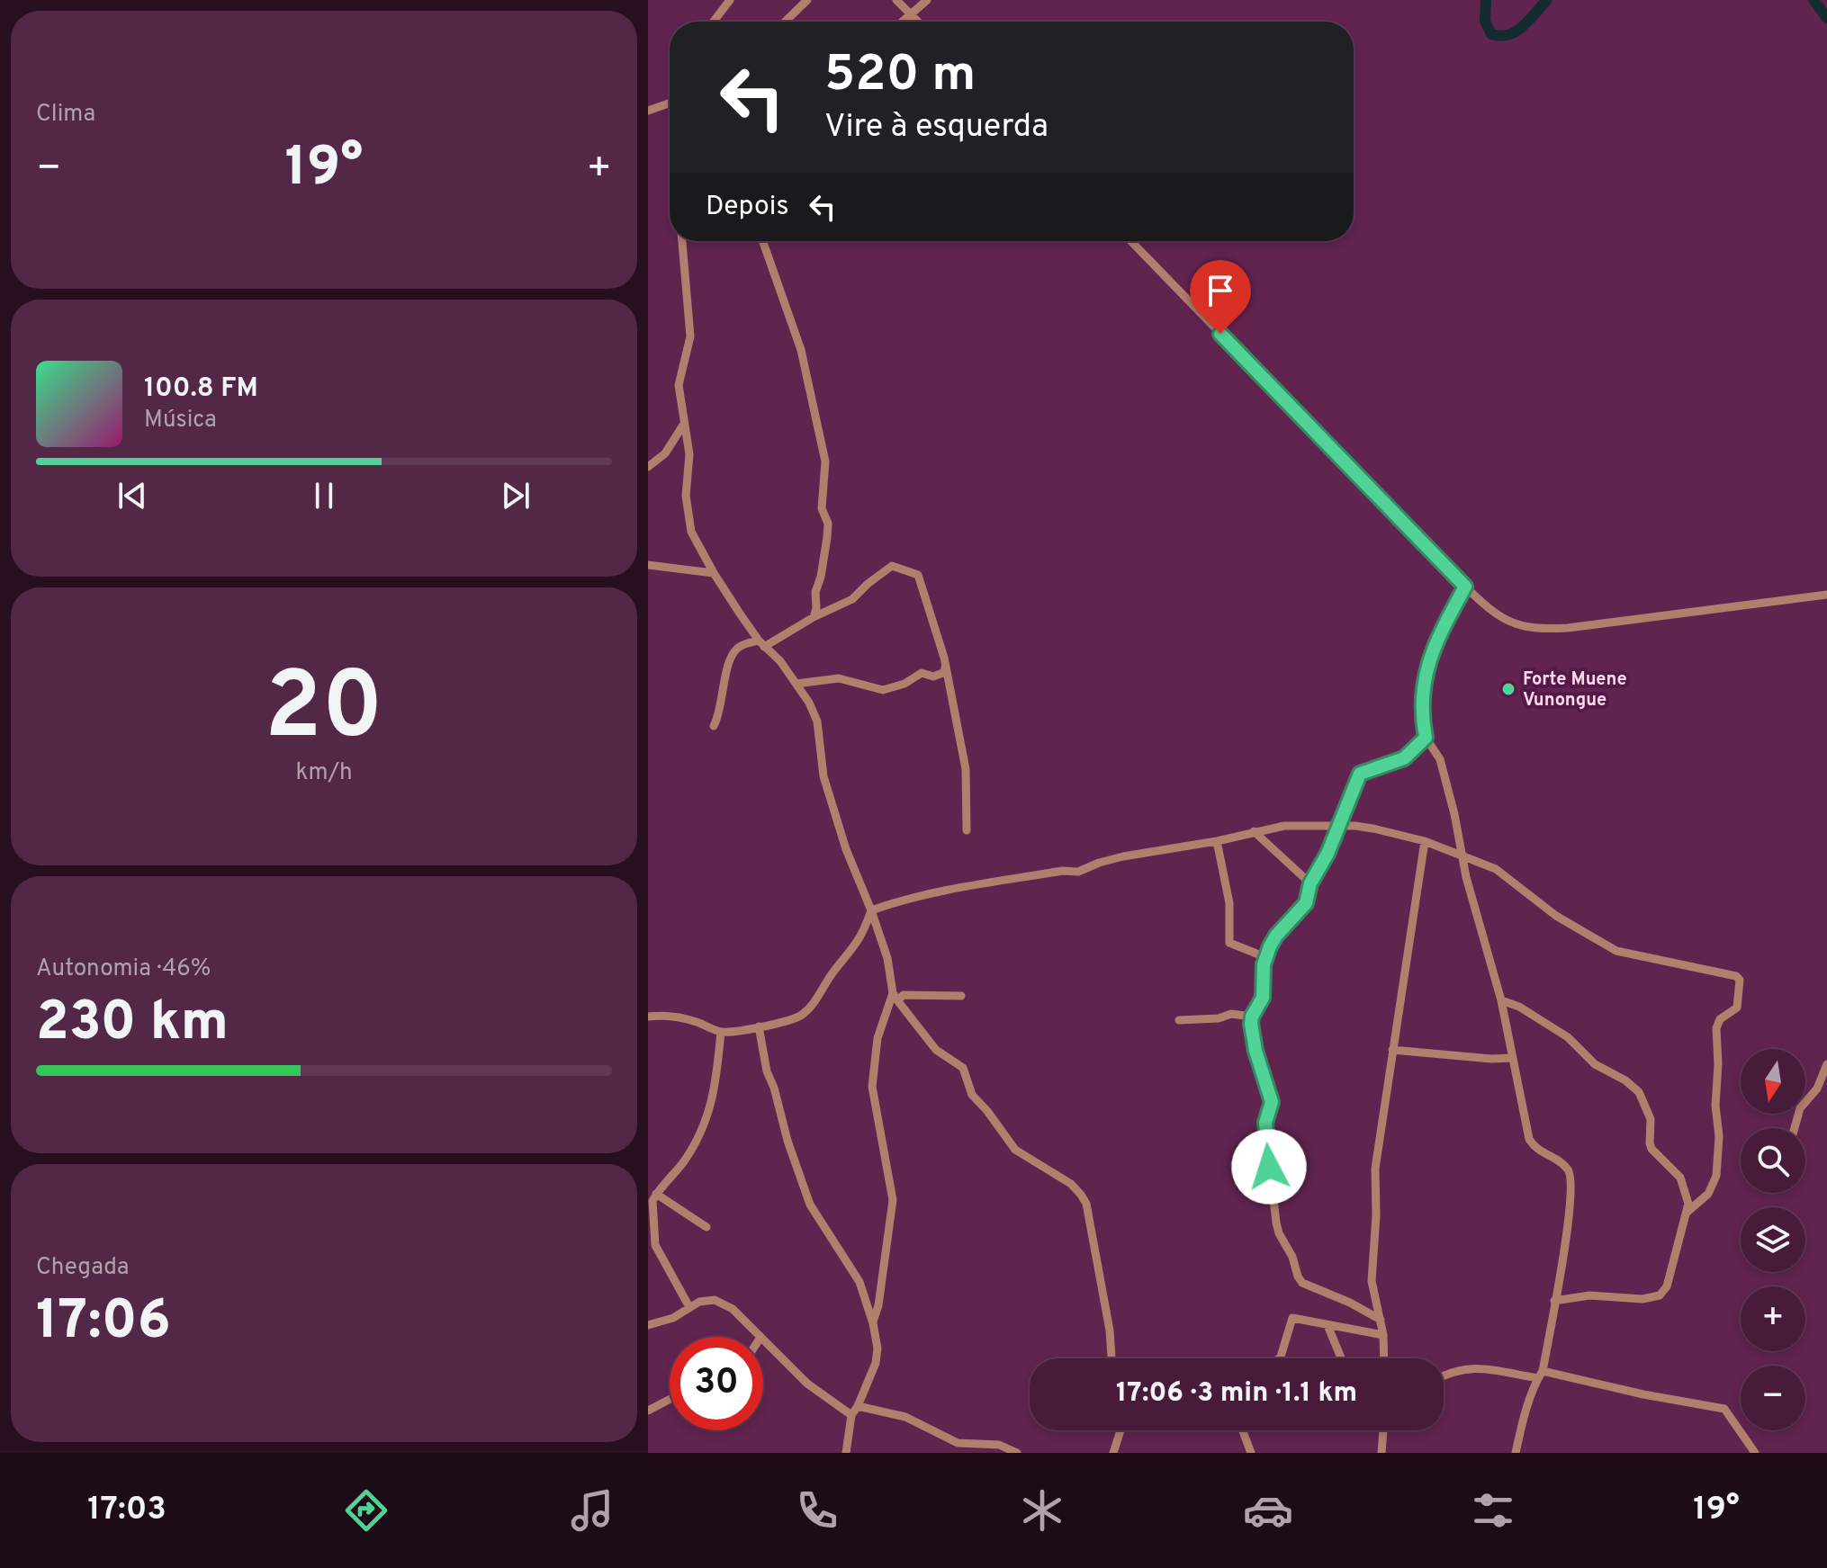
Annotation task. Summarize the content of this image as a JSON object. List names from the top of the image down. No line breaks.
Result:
{"places":["Forte Muene Vunongue"],"north":"bottom","page":{"tile":["Clima",["20","km/h"],["Autonomia · 46%","230 km"],["Chegada","17:06"]],"turn":["520 m","Vire à esquerda"],"heat":["−","19°","+"],"then":"Depois","song":["100.8 FM","Música"],"map_buttons":["+","−"],"limit":"30","trip":"17:06 · 3 min · 1.1 km","tabs":["17:03","19°"]}}
